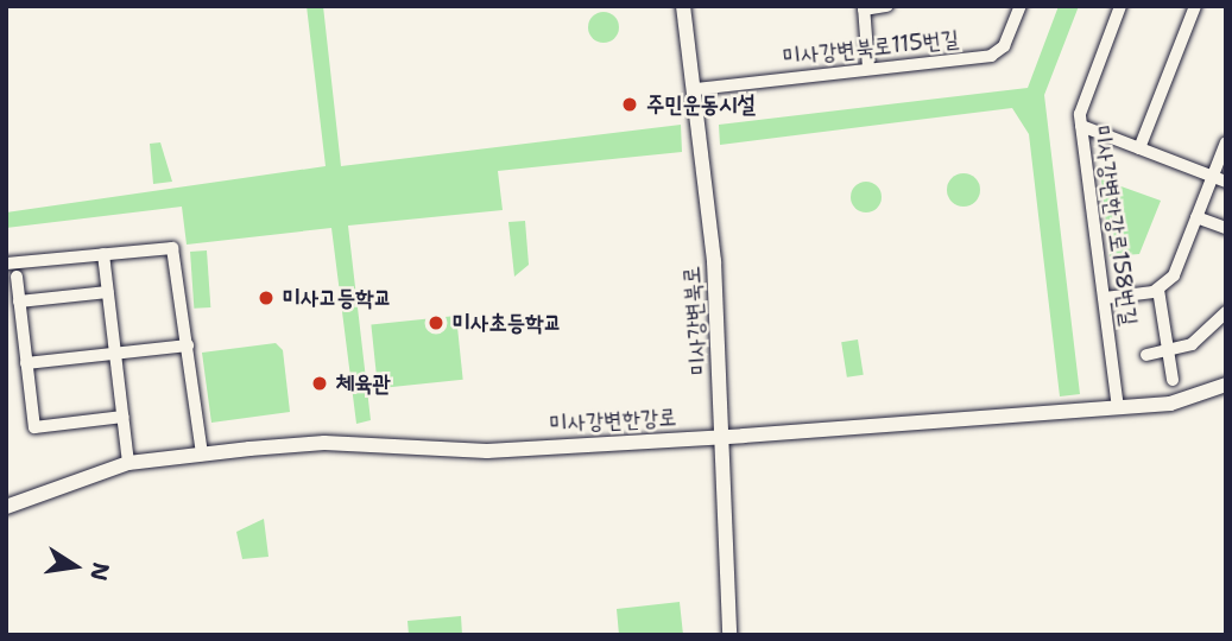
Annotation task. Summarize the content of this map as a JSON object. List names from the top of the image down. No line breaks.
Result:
{"streets":{"street":["미사강변북로115번길","미사강변한강로158번길","미사강변북로","미사강변한강로"]},"crossings":[["미사강변북로115번길","미사강변북로"],["미사강변한강로158번길","미사강변한강로"],["미사강변북로","미사강변한강로"]],"places":["주민운동시설","미사고등학교","미사초등학교","체육관"],"north":"right"}
